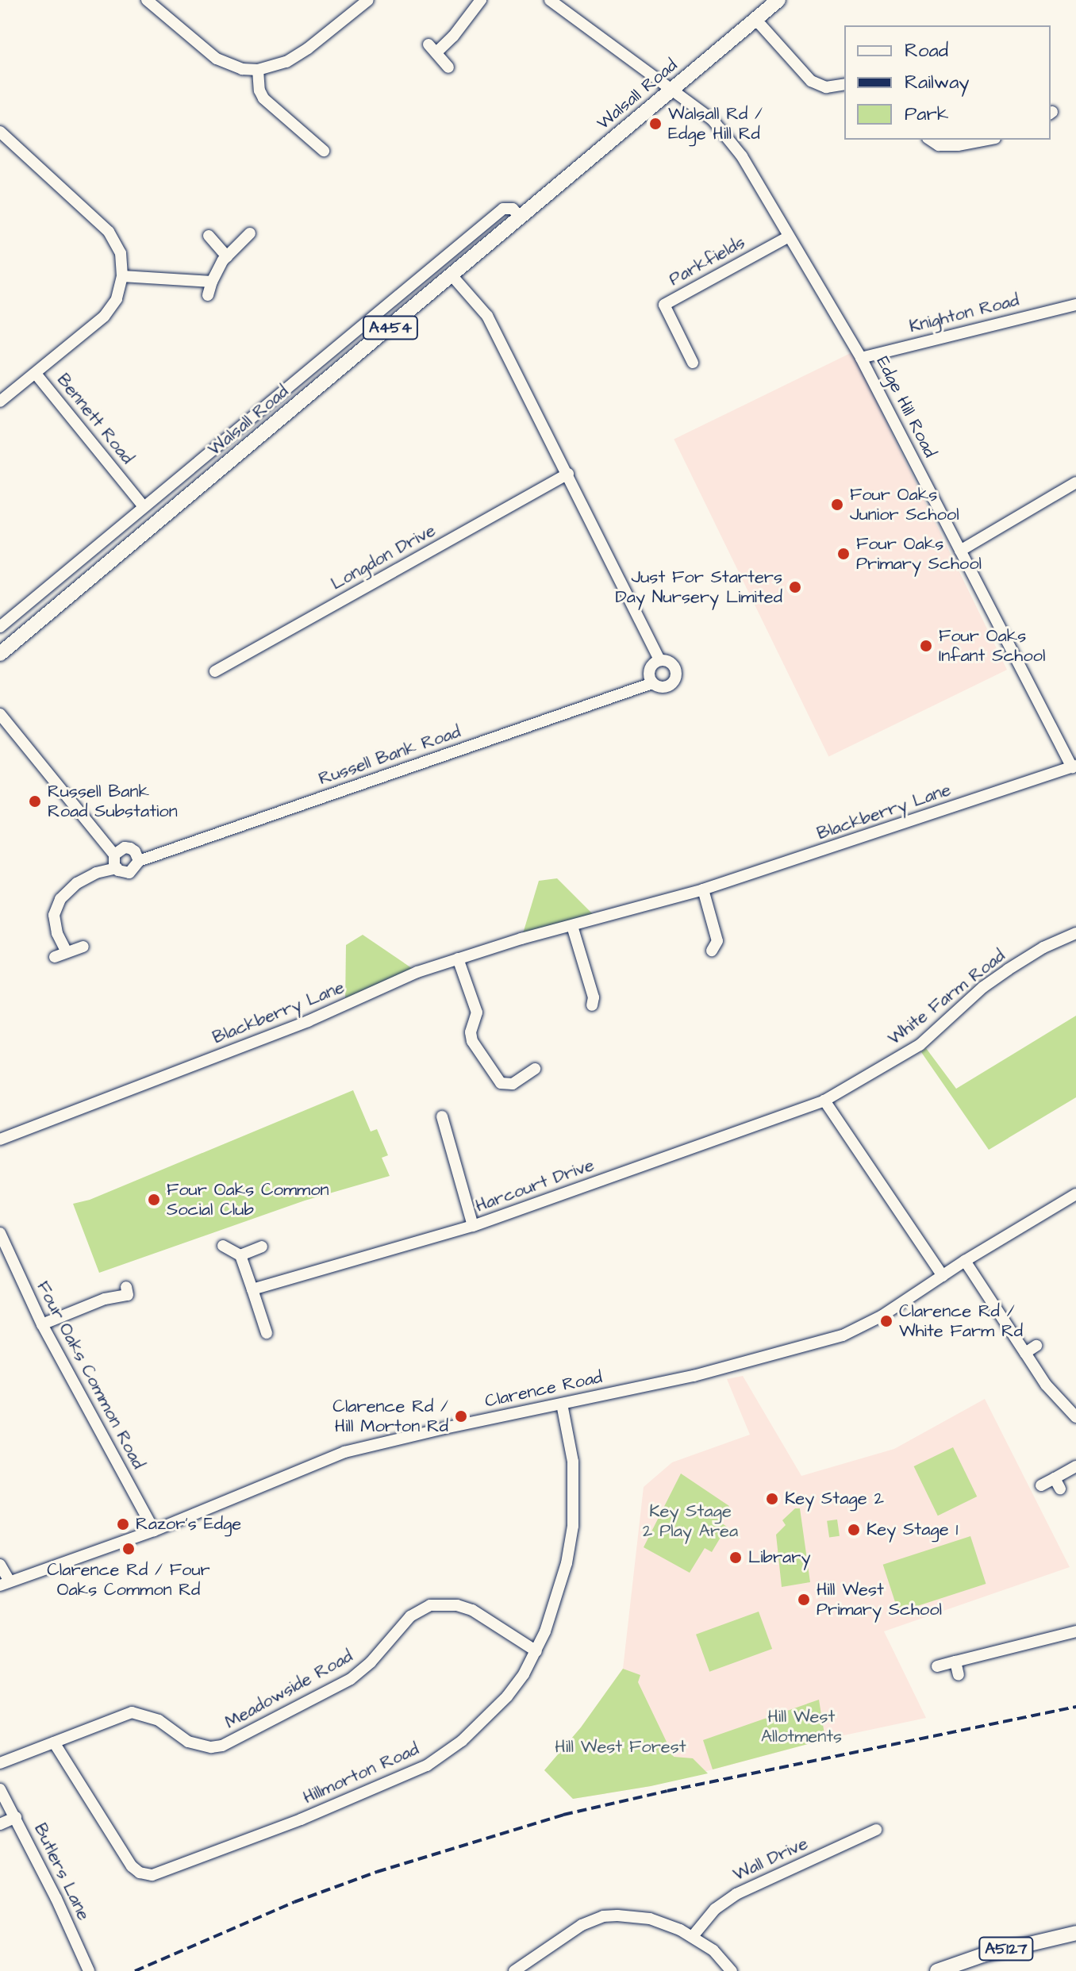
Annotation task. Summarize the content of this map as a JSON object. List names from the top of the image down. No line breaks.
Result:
{"streets":{"main road":["Walsall Road","A454","A5127"],"street":["Parkfields","Knighton Road","Edge Hill Road","Bennett Road","Longdon Drive","Russell Bank Road","Blackberry Lane","White Farm Road","Harcourt Drive","Four Oaks Common Road","Clarence Road","Meadowside Road","Hillmorton Road","Wall Drive","Butlers Lane"]},"crossings":[["Walsall Road","Edge Hill Road"],["Walsall Road","Bennett Road"],["Walsall Road","Russell Bank Road"],["Parkfields","Edge Hill Road"],["Knighton Road","Edge Hill Road"],["Edge Hill Road","Blackberry Lane"],["Longdon Drive","Russell Bank Road"],["White Farm Road","Harcourt Drive"],["Four Oaks Common Road","Clarence Road"],["Clarence Road","Hillmorton Road"],["Meadowside Road","Hillmorton Road"]],"parks":["Key Stage 2 Play Area","Hill West Allotments","Hill West Forest"],"places":["Walsall Rd / Edge Hill Rd","Four Oaks Junior School","Four Oaks Primary School","Just For Starters Day Nursery Limited","Four Oaks Infant School","Russell Bank Road Substation","Four Oaks Common Social Club","Clarence Rd / White Farm Rd","Clarence Rd / Hill Morton Rd","Key Stage 2","Razor's Edge","Key Stage 1","Clarence Rd / Four Oaks Common Rd","Library","Hill West Primary School"],"legend":["Road","Railway","Park"]}
